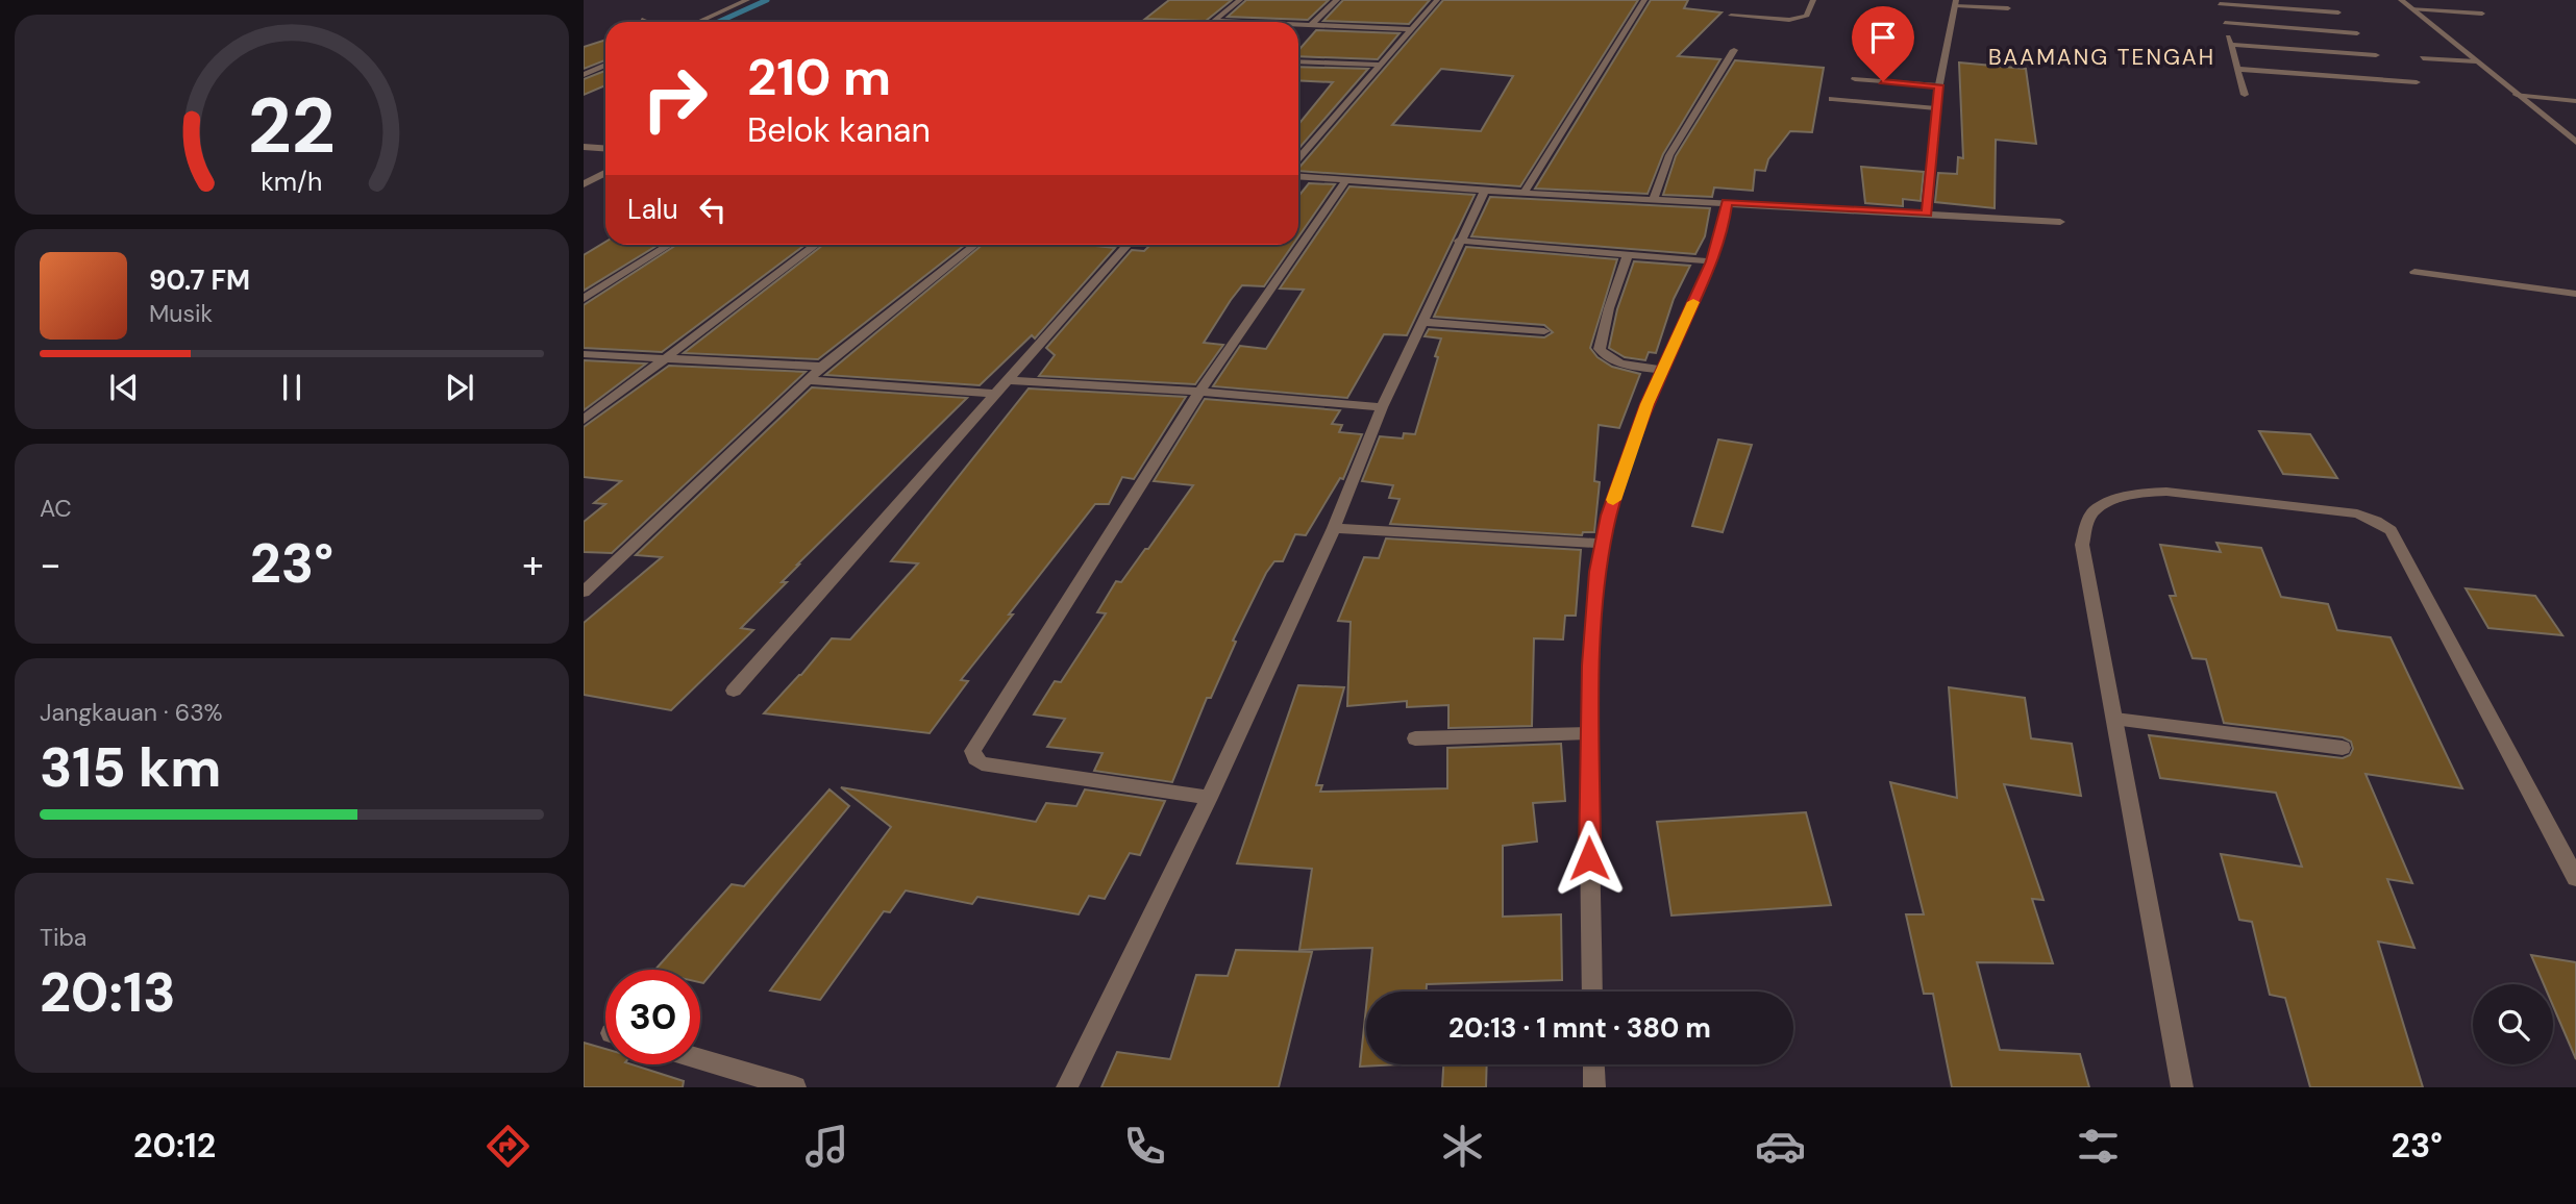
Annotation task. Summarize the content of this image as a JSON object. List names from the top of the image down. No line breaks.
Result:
{"districts":["BAAMANG TENGAH"],"page":{"turn":["210 m","Belok kanan"],"then":"Lalu","song":["90.7 FM","Musik"],"tile":["AC",["Jangkauan · 63%","315 km"],["Tiba","20:13"]],"heat":["−","23°","+"],"limit":"30","trip":"20:13 · 1 mnt · 380 m","tabs":["20:12","23°"],"gauge":["22","km/h"]}}
